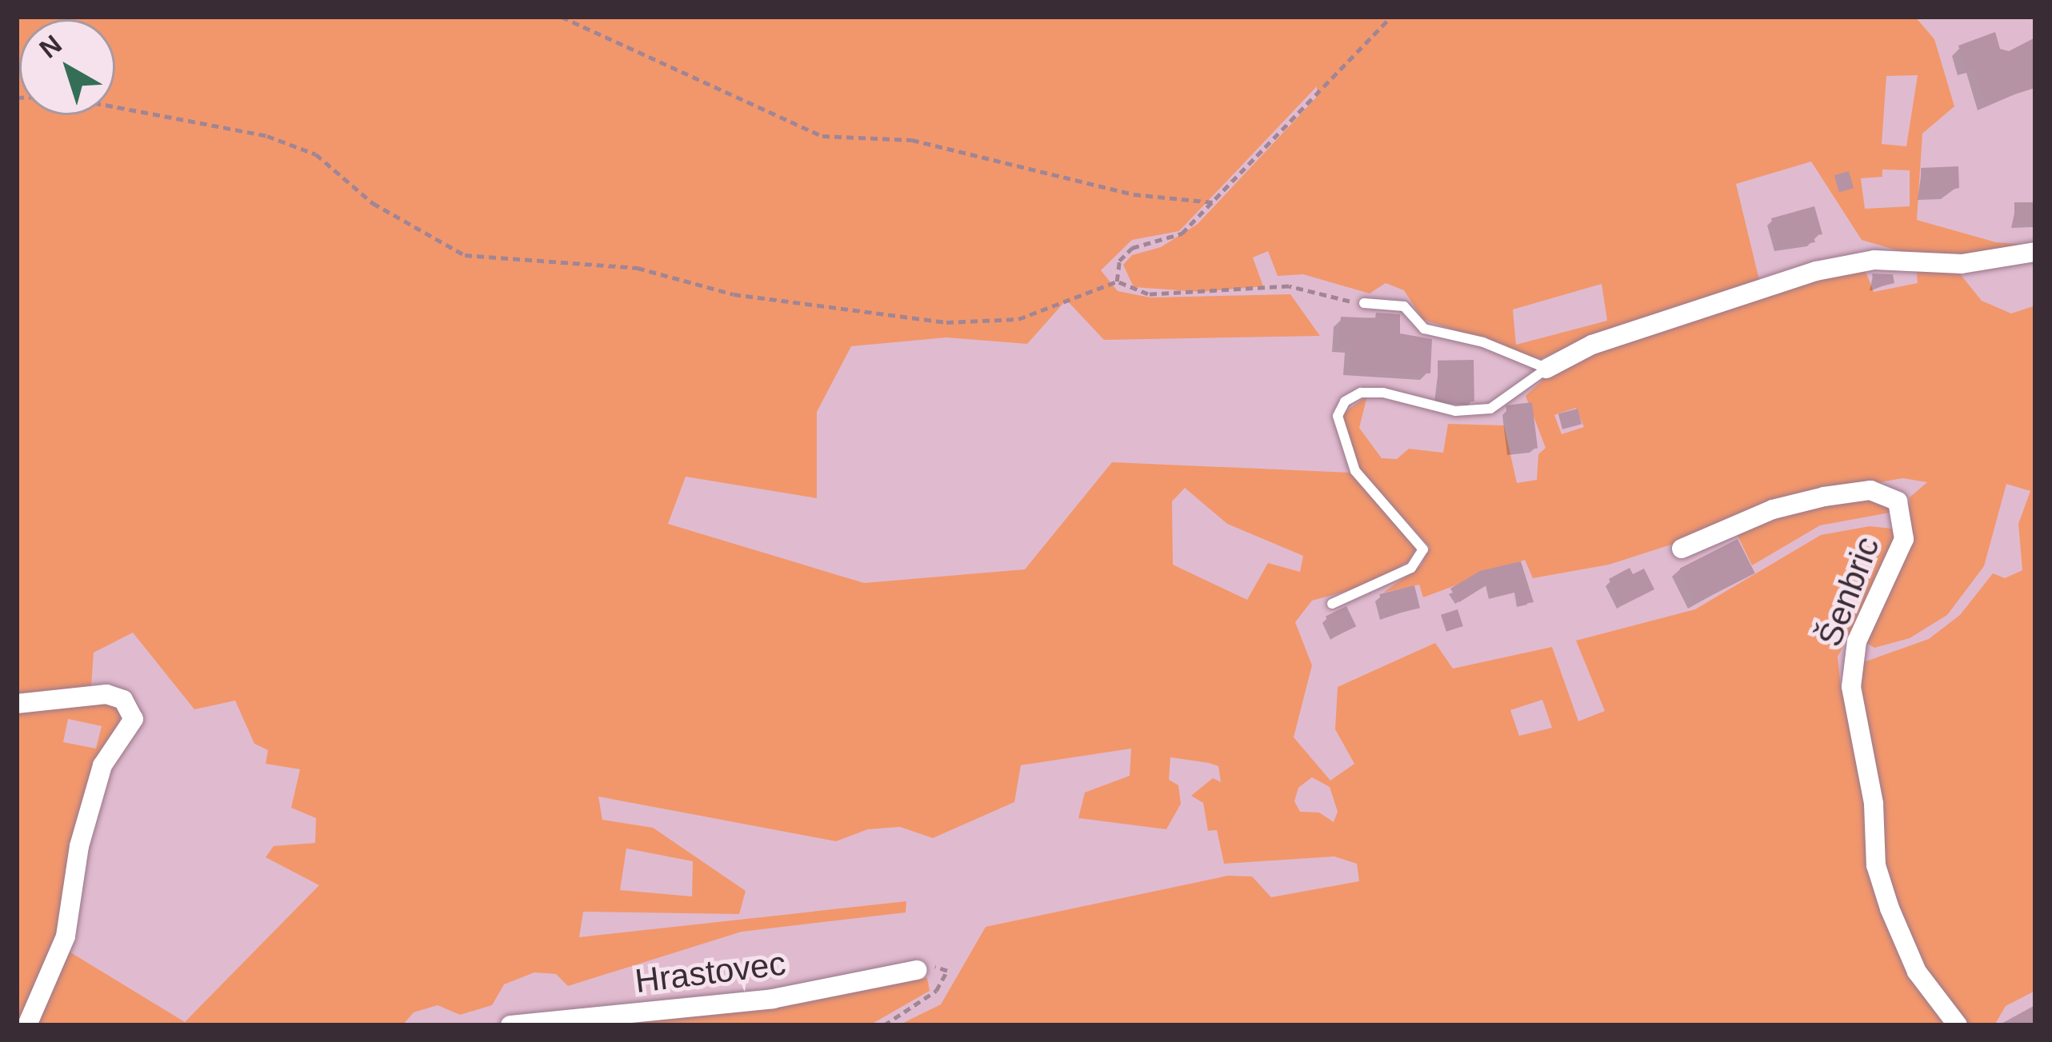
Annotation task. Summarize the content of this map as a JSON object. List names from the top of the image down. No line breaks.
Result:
{"streets":{"street":["Šenbric","Hrastovec"]},"north":"top left"}
